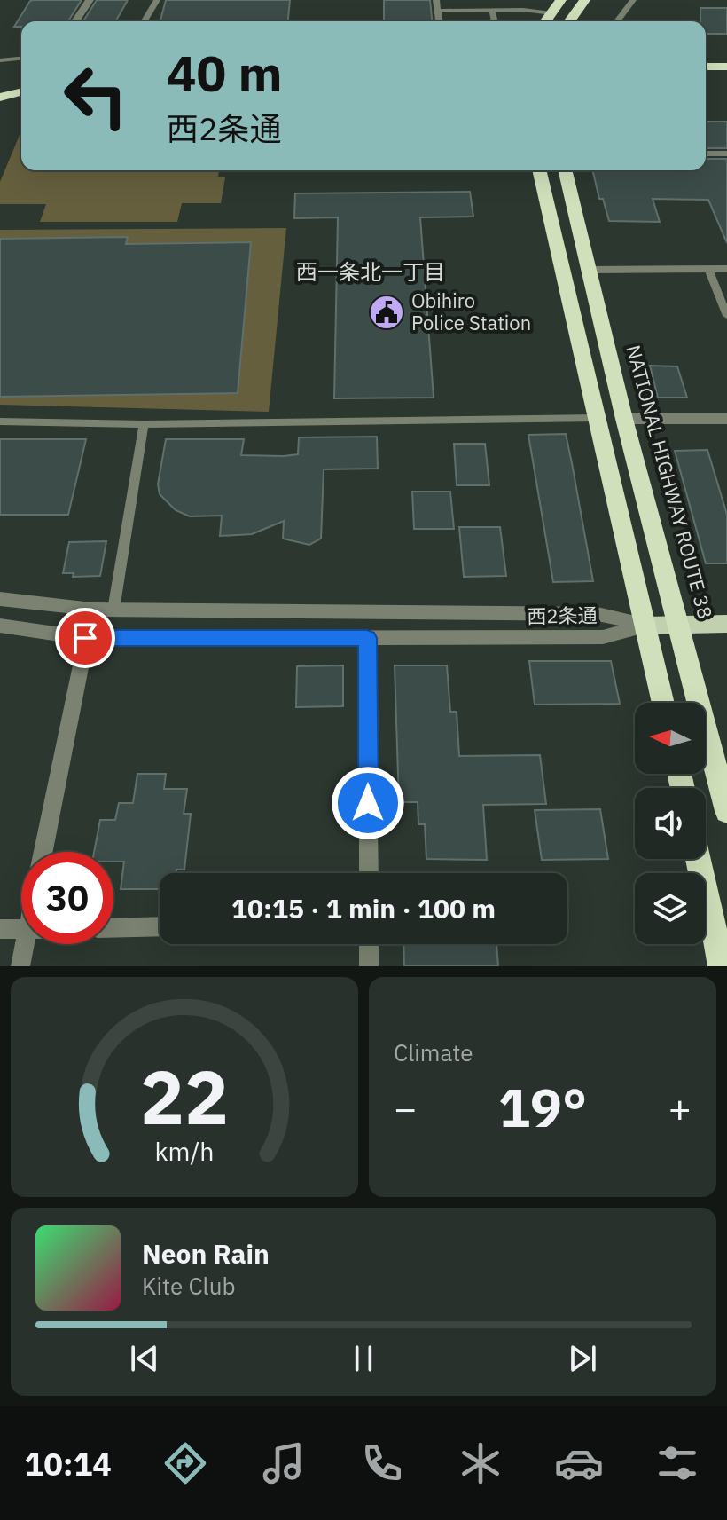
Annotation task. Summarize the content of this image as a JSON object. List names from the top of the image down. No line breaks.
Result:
{"streets":{"highway":["NATIONAL HIGHWAY ROUTE 38"],"street":["西2条通"]},"districts":["西一条北一丁目"],"places":{"public building":["Obihiro Police Station"]},"north":"left","page":{"turn":["40 m","西2条通"],"limit":"30","trip":"10:15 · 1 min · 100 m","tile":"Climate","heat":["−","19°","+"],"song":["Neon Rain","Kite Club"],"tabs":"10:14","gauge":["22","km/h"]}}
